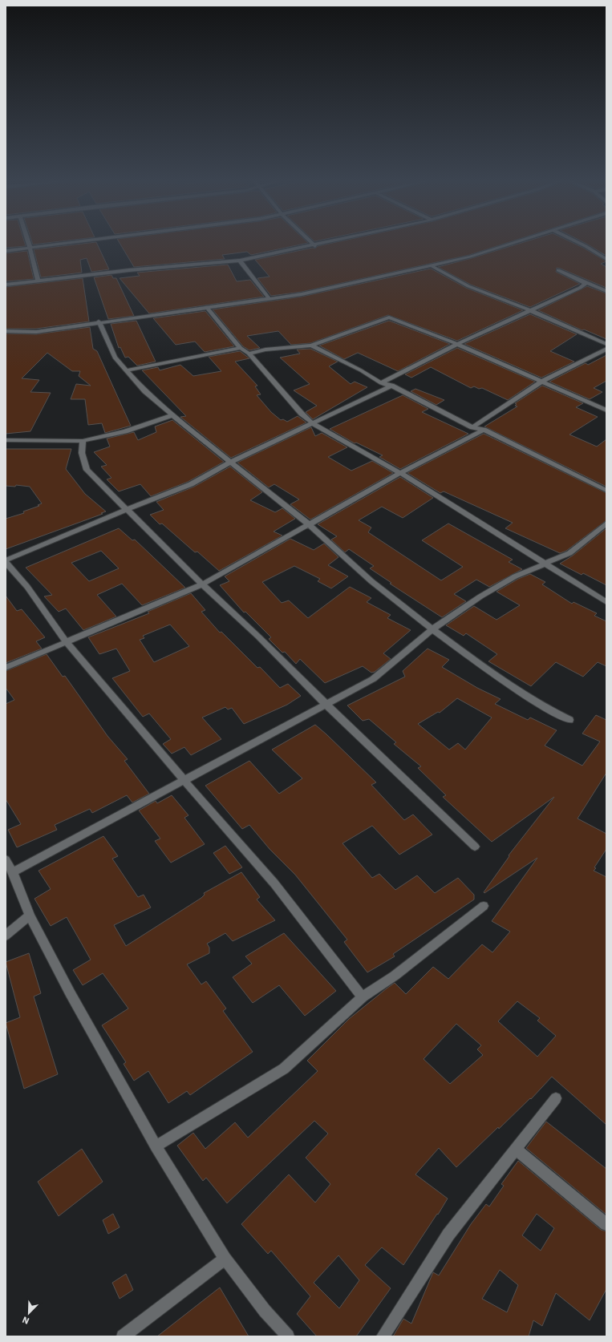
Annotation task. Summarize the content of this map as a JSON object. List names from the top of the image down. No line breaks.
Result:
{"north":"bottom left"}
